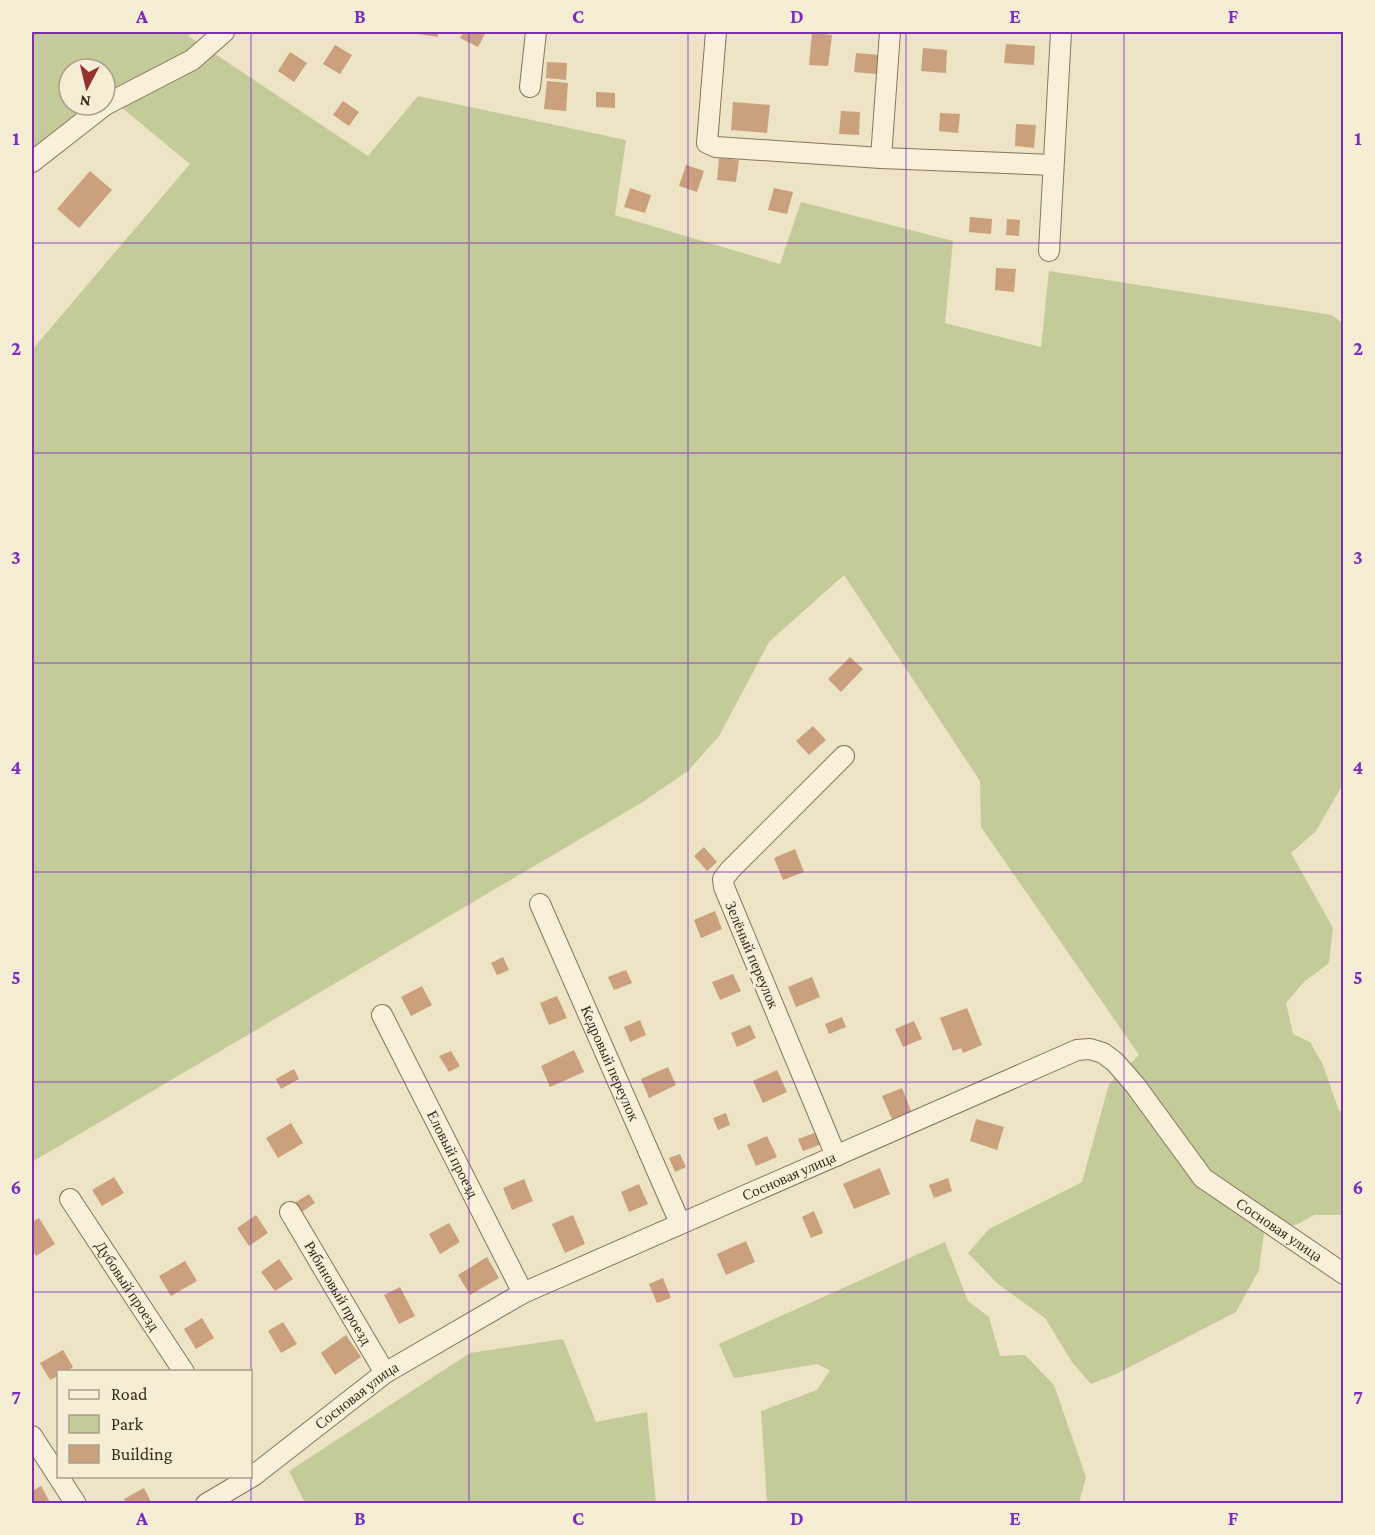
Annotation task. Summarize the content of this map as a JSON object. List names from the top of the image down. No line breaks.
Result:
{"streets":{"street":["Зелёный переулок","Кедровый переулок","Еловый проезд","Сосновая улица","Дубовый проезд","Рябиновый проезд"]},"crossings":[["Зелёный переулок","Сосновая улица"],["Кедровый переулок","Сосновая улица"],["Еловый проезд","Сосновая улица"],["Сосновая улица","Рябиновый проезд"]],"legend":["Road","Park","Building"],"north":"bottom","grid":{"columns":["A","B","C","D","E","F"],"rows":["1","2","3","4","5","6","7"]}}
